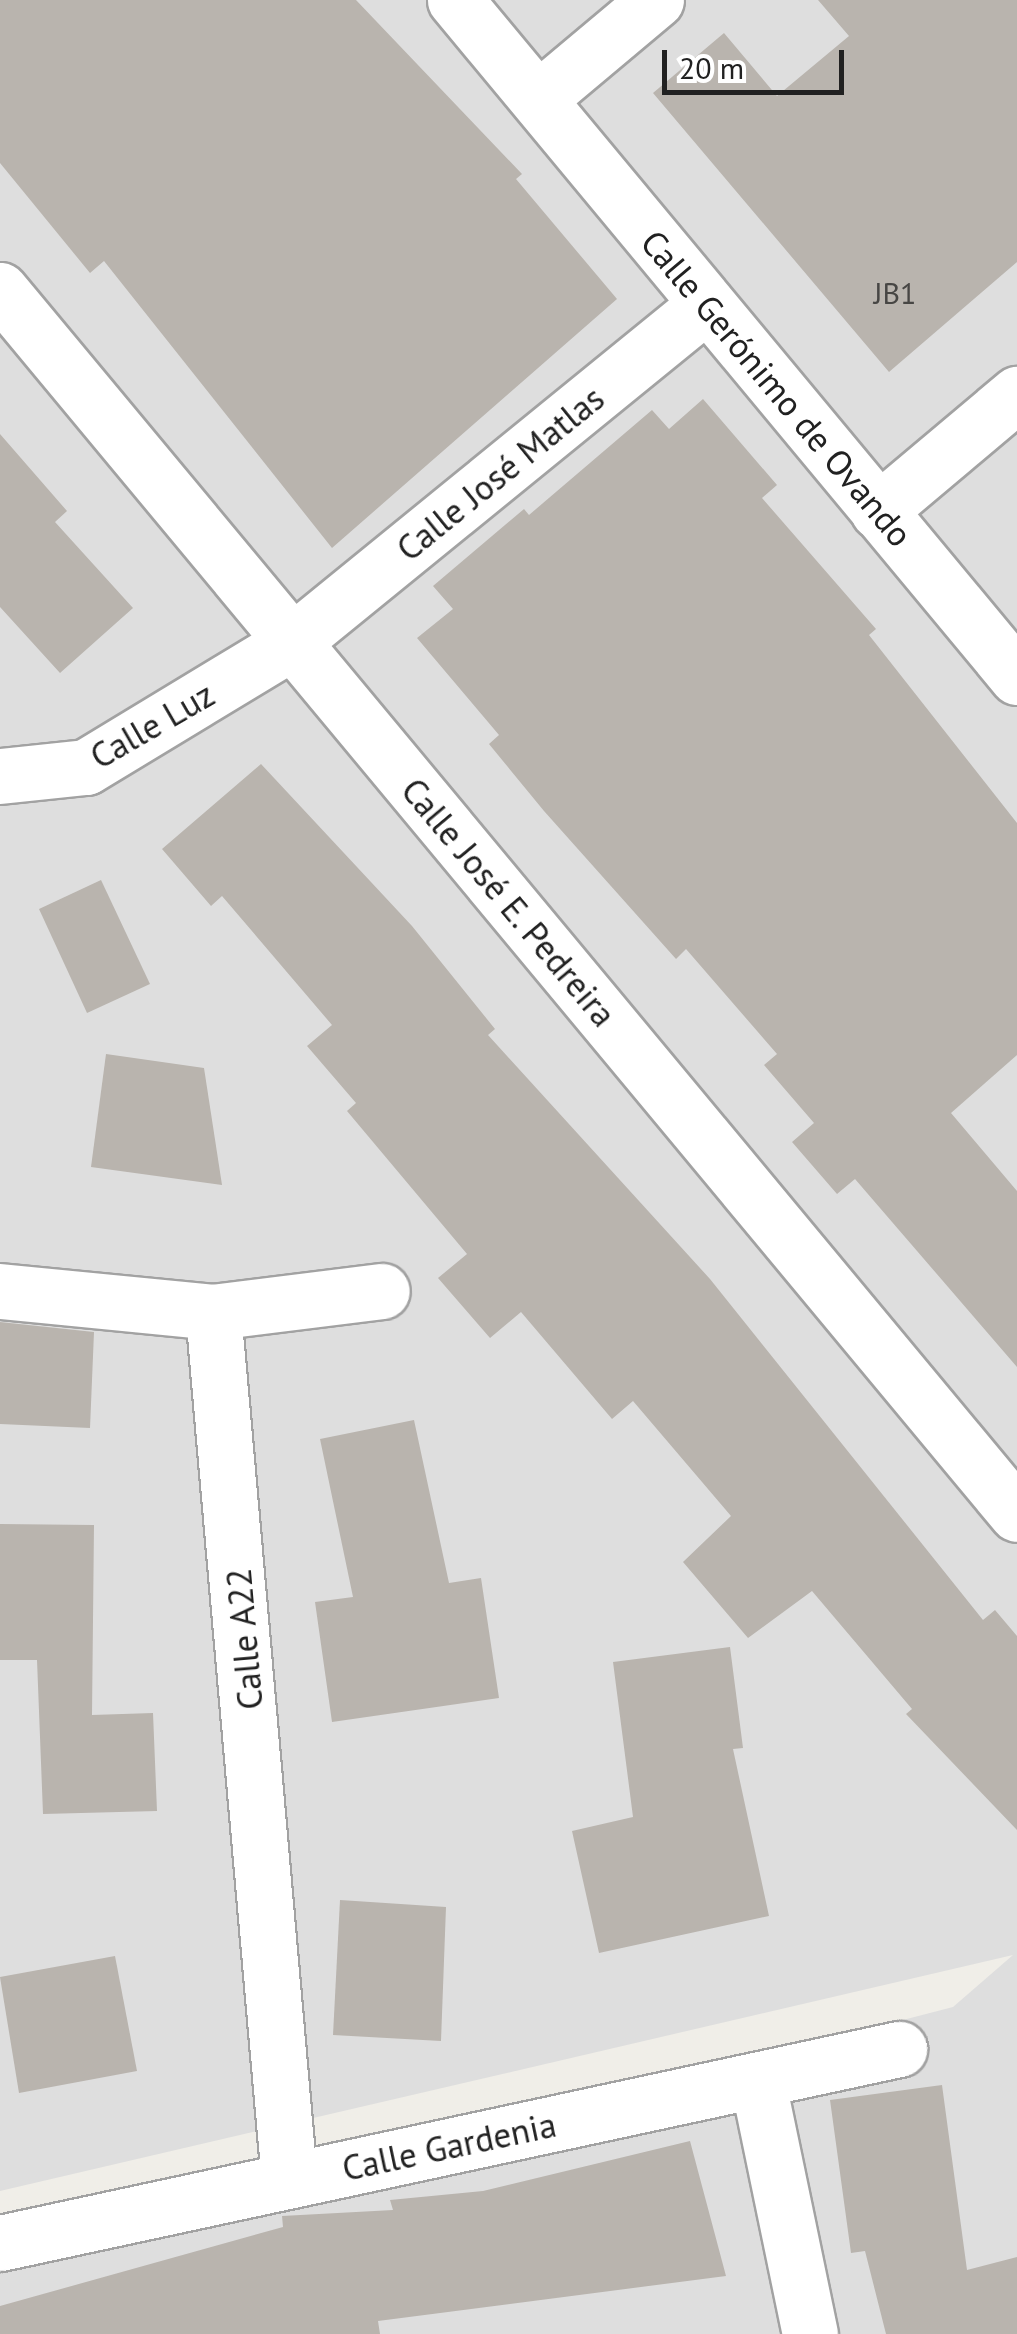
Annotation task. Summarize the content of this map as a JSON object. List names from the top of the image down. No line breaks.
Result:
{"streets":{"street":["Calle Gerónimo de Ovando","Calle José Matlas","Calle Luz","Calle José E. Pedreira","Calle A22","Calle Gardenia"]},"crossings":[["Calle Gerónimo de Ovando","Calle José Matlas"],["Calle José Matlas","Calle Luz"],["Calle José Matlas","Calle José E. Pedreira"],["Calle Luz","Calle José E. Pedreira"],["Calle A22","Calle Gardenia"]],"house_numbers":["JB1"],"scale_bar":"20 m"}
